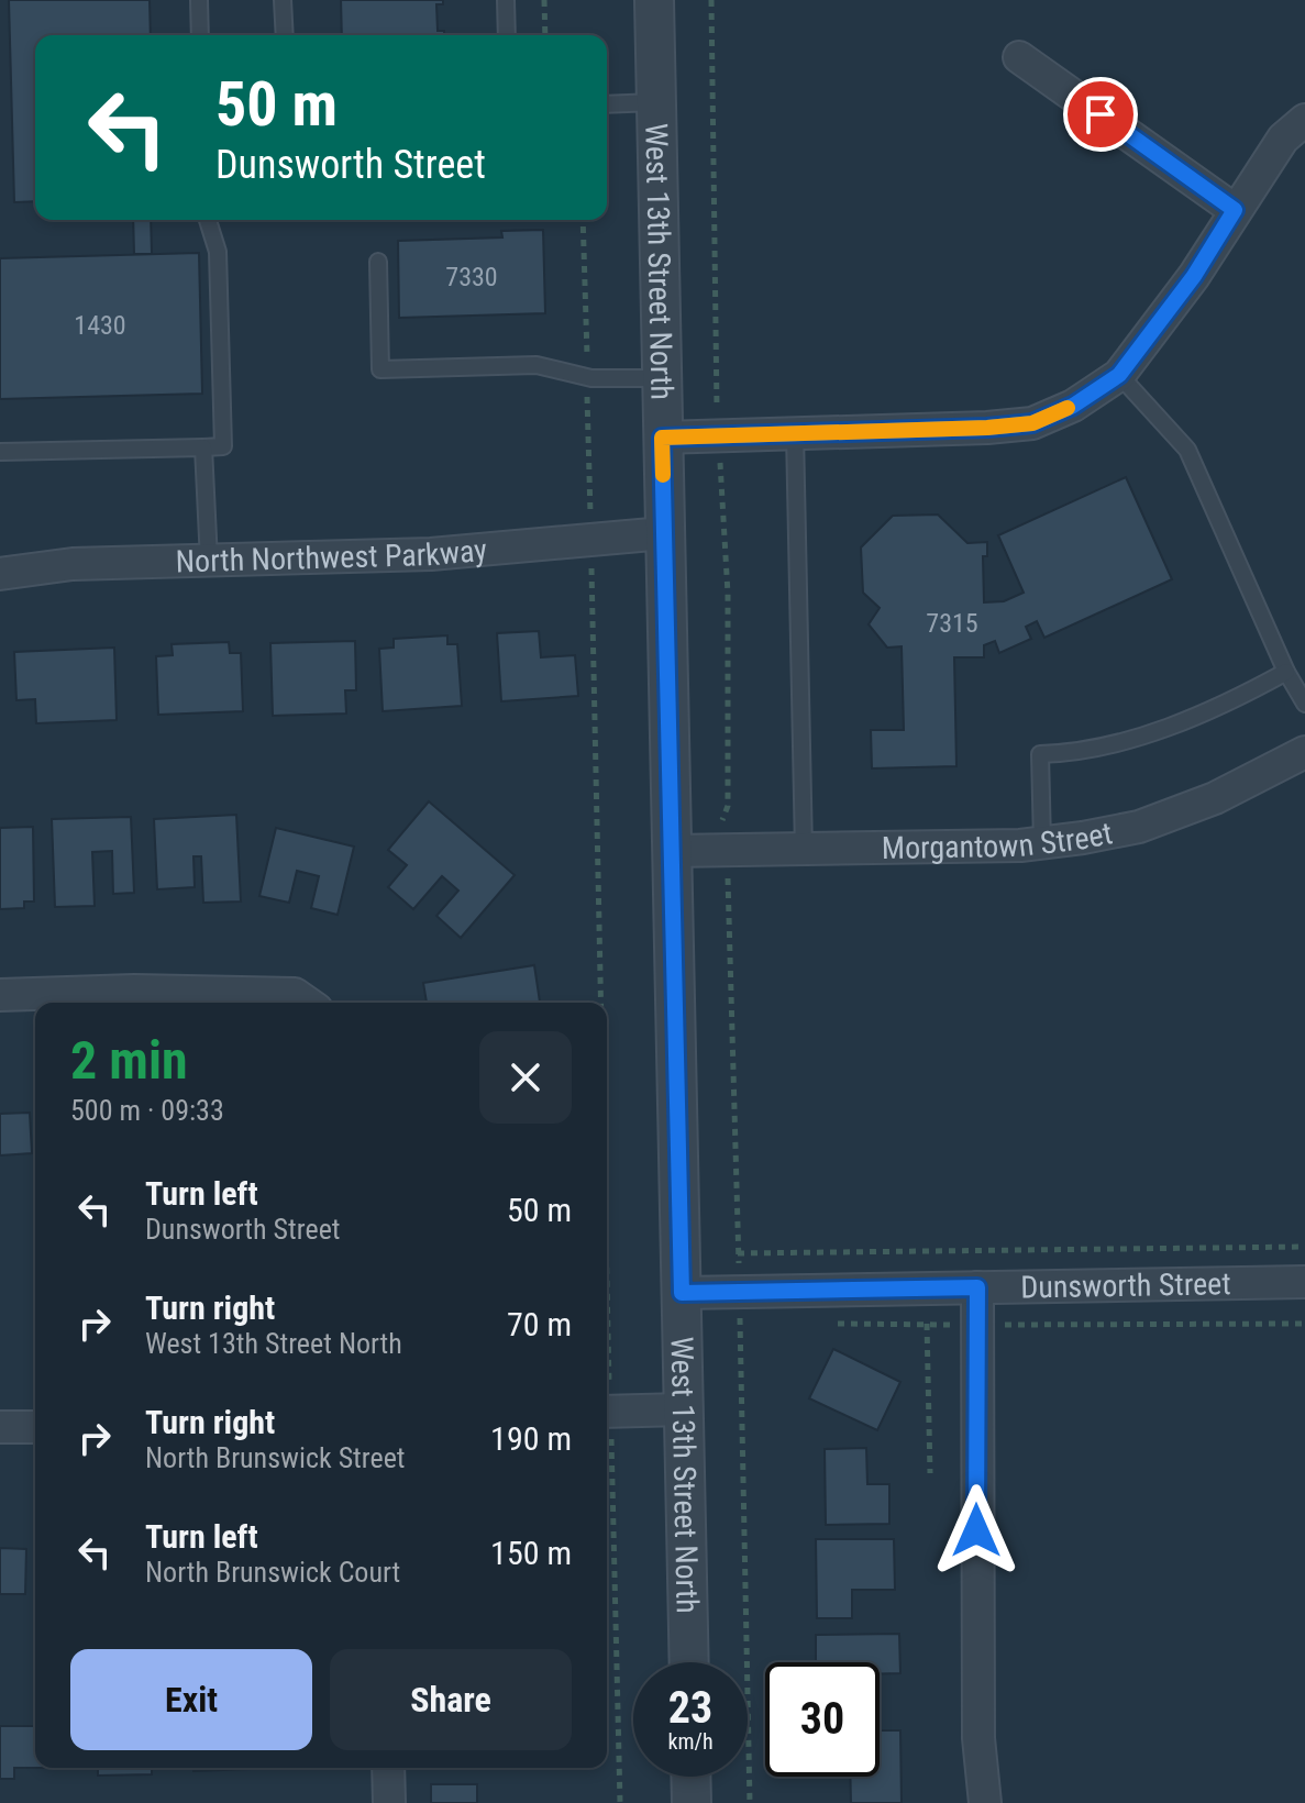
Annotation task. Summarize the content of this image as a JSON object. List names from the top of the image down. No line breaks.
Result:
{"streets":{"street":["West 13th Street North","North Northwest Parkway","Morgantown Street","Dunsworth Street"]},"crossings":[["West 13th Street North","North Northwest Parkway"],["West 13th Street North","Morgantown Street"],["West 13th Street North","Dunsworth Street"]],"house_numbers":["7330","1430","7315"],"page":{"turn":["50 m","Dunsworth Street"],"heading":["2 min","500 m · 09:33"],"list":[{"name":"Turn left","note":"Dunsworth Street","value":"50 m"},{"name":"Turn right","note":"West 13th Street North","value":"70 m"},{"name":"Turn right","note":"North Brunswick Street","value":"190 m"},{"name":"Turn left","note":"North Brunswick Court","value":"150 m"}],"buttons":["Exit","Share"],"speed":"23 km/h","limit":"30"}}
